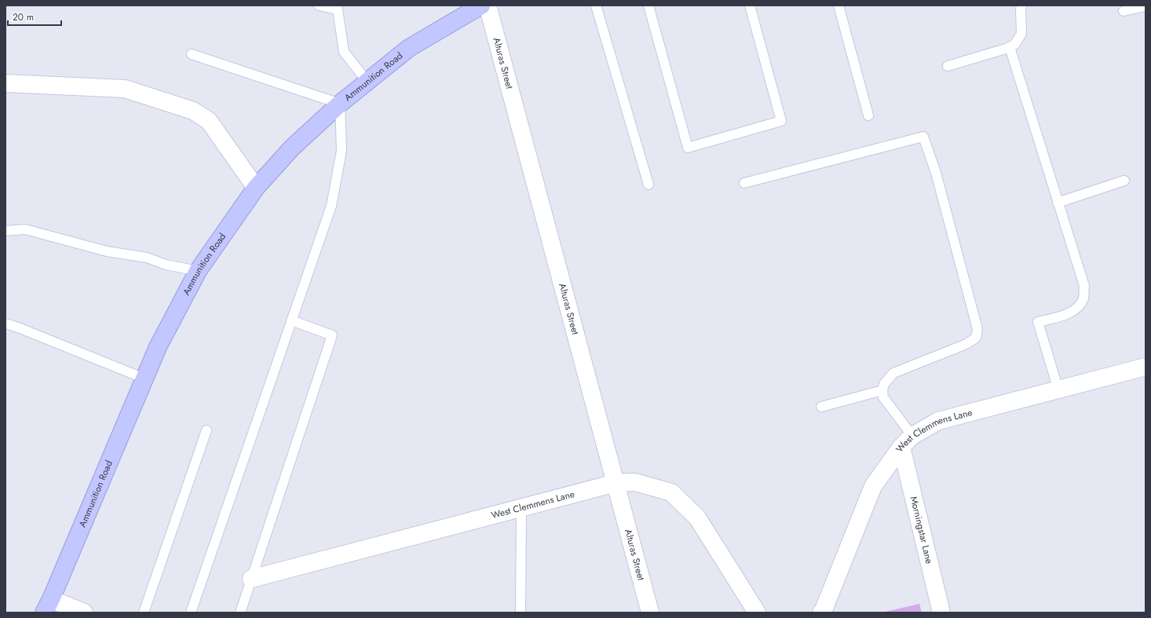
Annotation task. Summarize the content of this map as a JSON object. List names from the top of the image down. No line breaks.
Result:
{"streets":{"main road":["Ammunition Road"],"street":["Alturas Street","West Clemmens Lane","Morningstar Lane"]},"crossings":[["Alturas Street","West Clemmens Lane"],["West Clemmens Lane","Morningstar Lane"]],"scale_bar":"20 m"}
